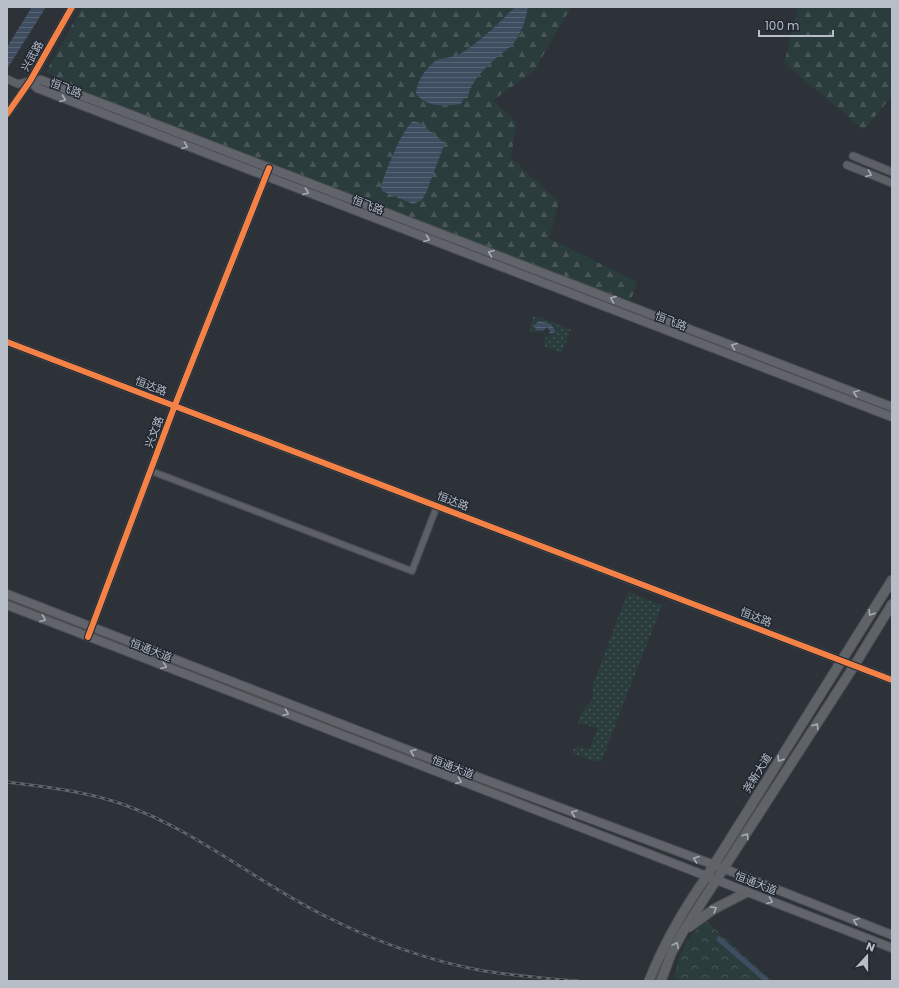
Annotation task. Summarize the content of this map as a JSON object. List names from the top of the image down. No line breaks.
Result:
{"streets":{"main road":["恒飞路","恒通大道","尧新大道"],"street":["兴武路","恒达路","兴文路"]},"crossings":[["兴武路","恒飞路"],["恒飞路","兴文路"],["恒达路","兴文路"],["恒达路","尧新大道"],["兴文路","恒通大道"],["恒通大道","尧新大道"]],"scale_bar":"100 m","north":"top"}
